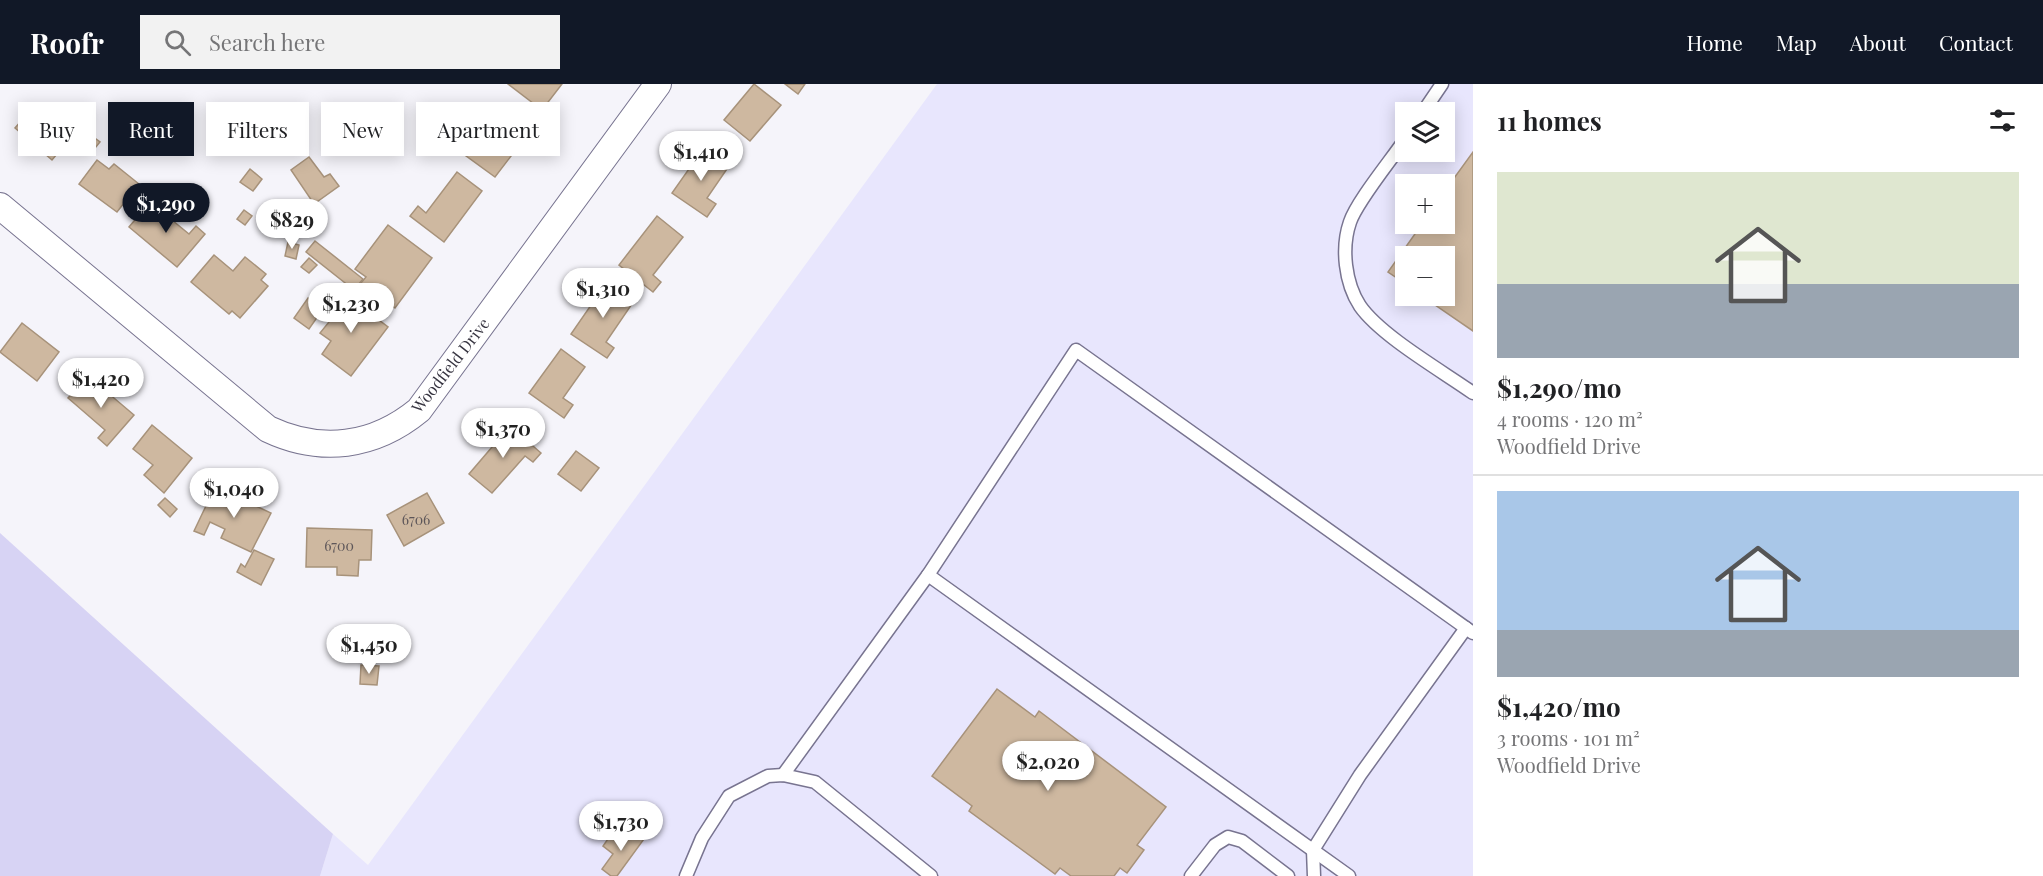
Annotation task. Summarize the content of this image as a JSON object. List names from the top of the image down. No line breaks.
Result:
{"streets":{"street":["Woodfield Drive"]},"house_numbers":["6706","6700"],"page":{"header":"Roofr","search":"Search here","nav":["Home","Map","About","Contact"],"heading":"11 homes","map_buttons":["+","−"],"chip":["Buy","Rent","Filters","New","Apartment"],"price":["$1,410","$1,290","$829","$1,310","$1,230","$1,420","$1,370","$1,040","$1,450","$2,020","$1,730"],"list":[{"name":"$1,290/mo","note":"4 rooms · 120 m² · Woodfield Drive"},{"name":"$1,420/mo","note":"3 rooms · 101 m² · Woodfield Drive"}]}}
